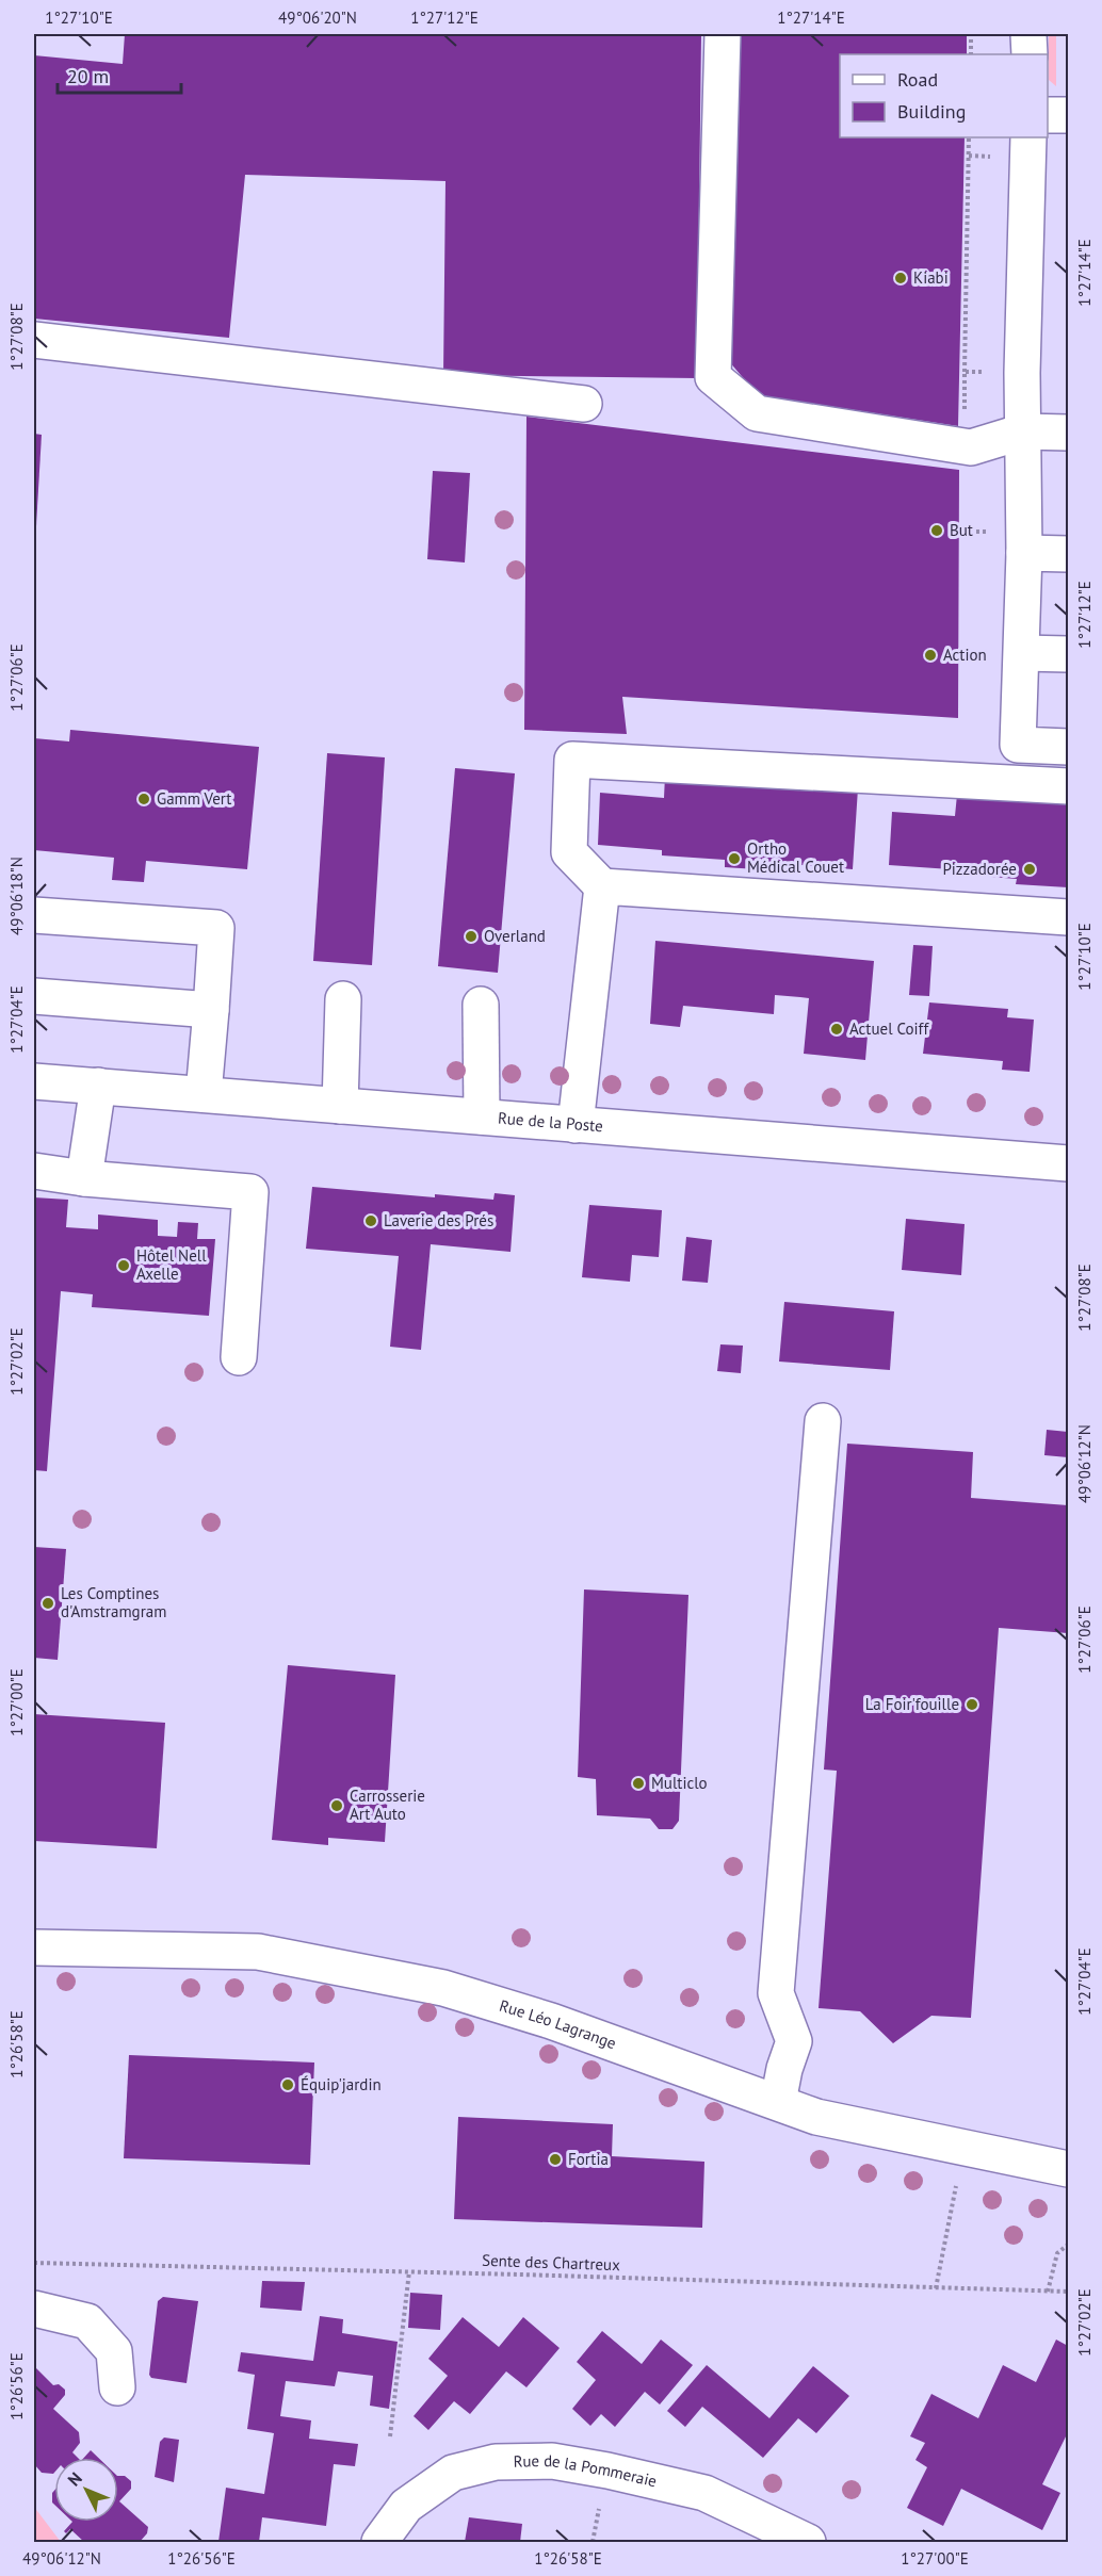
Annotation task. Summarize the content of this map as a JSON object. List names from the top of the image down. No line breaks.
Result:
{"streets":{"street":["Rue de la Poste","Rue Léo Lagrange","Rue de la Pommeraie"],"path":["Sente des Chartreux"]},"places":["Kiabi","But","Action","Gamm Vert","Ortho Médical Couet","Pizzadorée","Overland","Actuel Coiff","Laverie des Prés","Hôtel Nell Axelle","Les Comptines d'Amstramgram","La Foir'fouille","Multiclo","Carrosserie Art Auto","Équip'jardin","Fortia"],"legend":["Road","Building"],"scale_bar":"20 m","north":"top left","coordinates":["1°27'10\"E","49°06'20\"N","1°27'12\"E","1°27'14\"E","1°27'08\"E","1°27'06\"E","49°06'18\"N","1°27'04\"E","1°27'02\"E","49°06'12\"N","1°27'00\"E","1°26'58\"E","1°26'56\"E"]}
